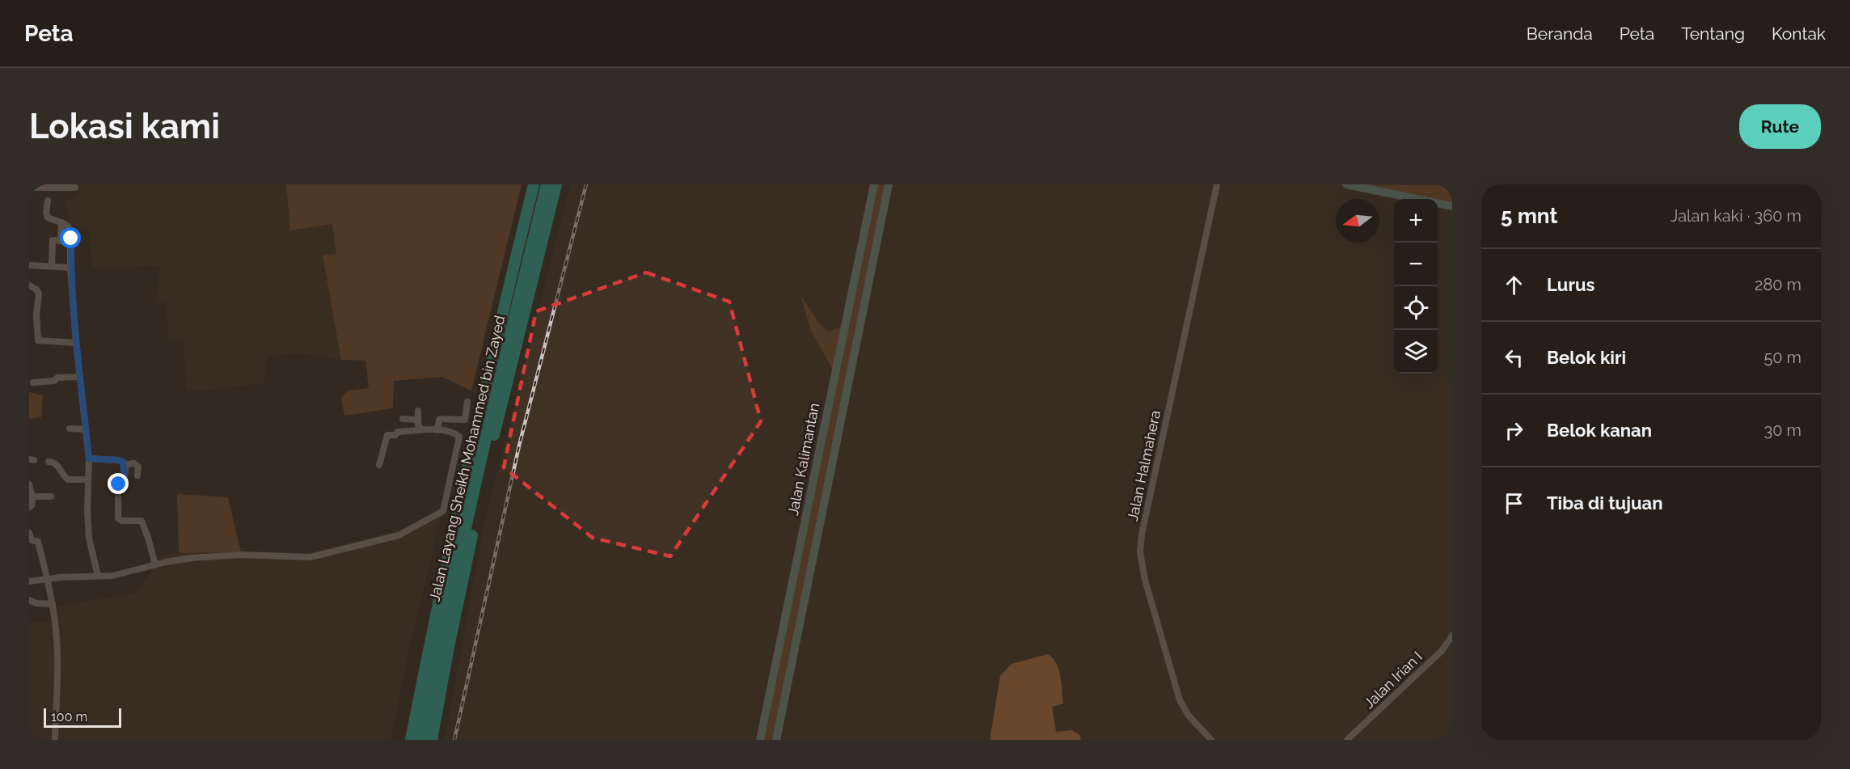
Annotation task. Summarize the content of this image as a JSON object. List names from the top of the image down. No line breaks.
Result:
{"streets":{"highway":["Jalan Layang Sheikh Mohammed bin Zayed"],"street":["Jalan Kalimantan","Jalan Halmahera","Jalan Irian I"]},"scale_bar":"100 m","north":"left","page":{"header":"Peta","nav":["Beranda","Peta","Tentang","Kontak"],"buttons":"Rute","title":"Lokasi kami","heading":["5 mnt","Jalan kaki · 360 m"],"map_buttons":["+","−"],"list":[["Lurus","280 m"],["Belok kiri","50 m"],["Belok kanan","30 m"],"Tiba di tujuan"],"scale":"100 m"}}
